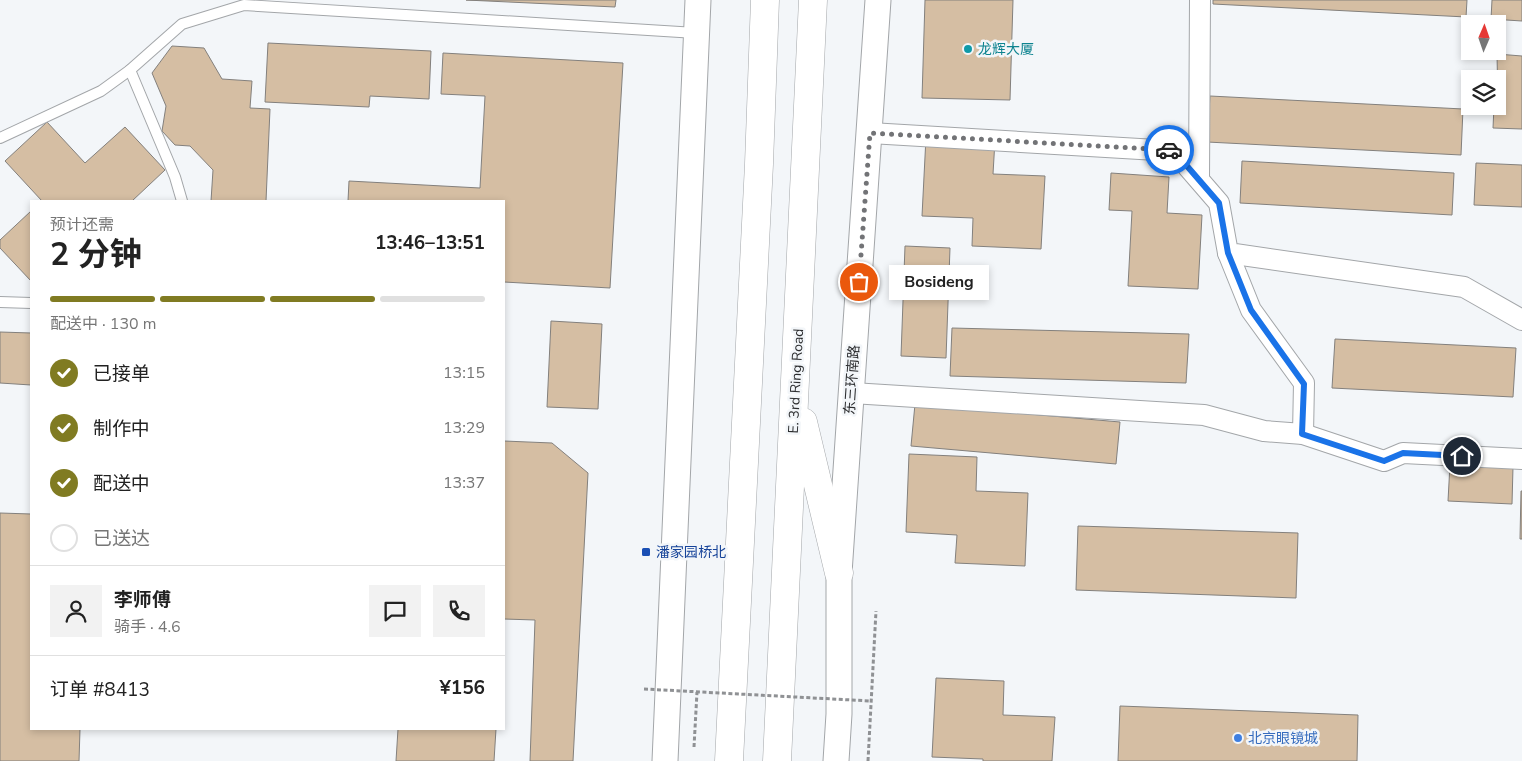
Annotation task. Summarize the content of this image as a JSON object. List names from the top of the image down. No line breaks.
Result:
{"streets":{"highway":["E. 3rd Ring Road"],"street":["东三环南路"]},"places":{"other":["龙辉大厦","Bosideng","北京眼镜城"],"transit":["潘家园桥北"]},"north":"top","page":{"heading":["2 分钟","预计还需","13:46–13:51"],"panel":["李师傅","骑手 · 4.6","订单 #8413","¥156"],"bubble":"Bosideng","bar":"配送中 · 130 m","list":[["已接单","13:15"],["制作中","13:29"],["配送中","13:37"],"已送达"]}}
